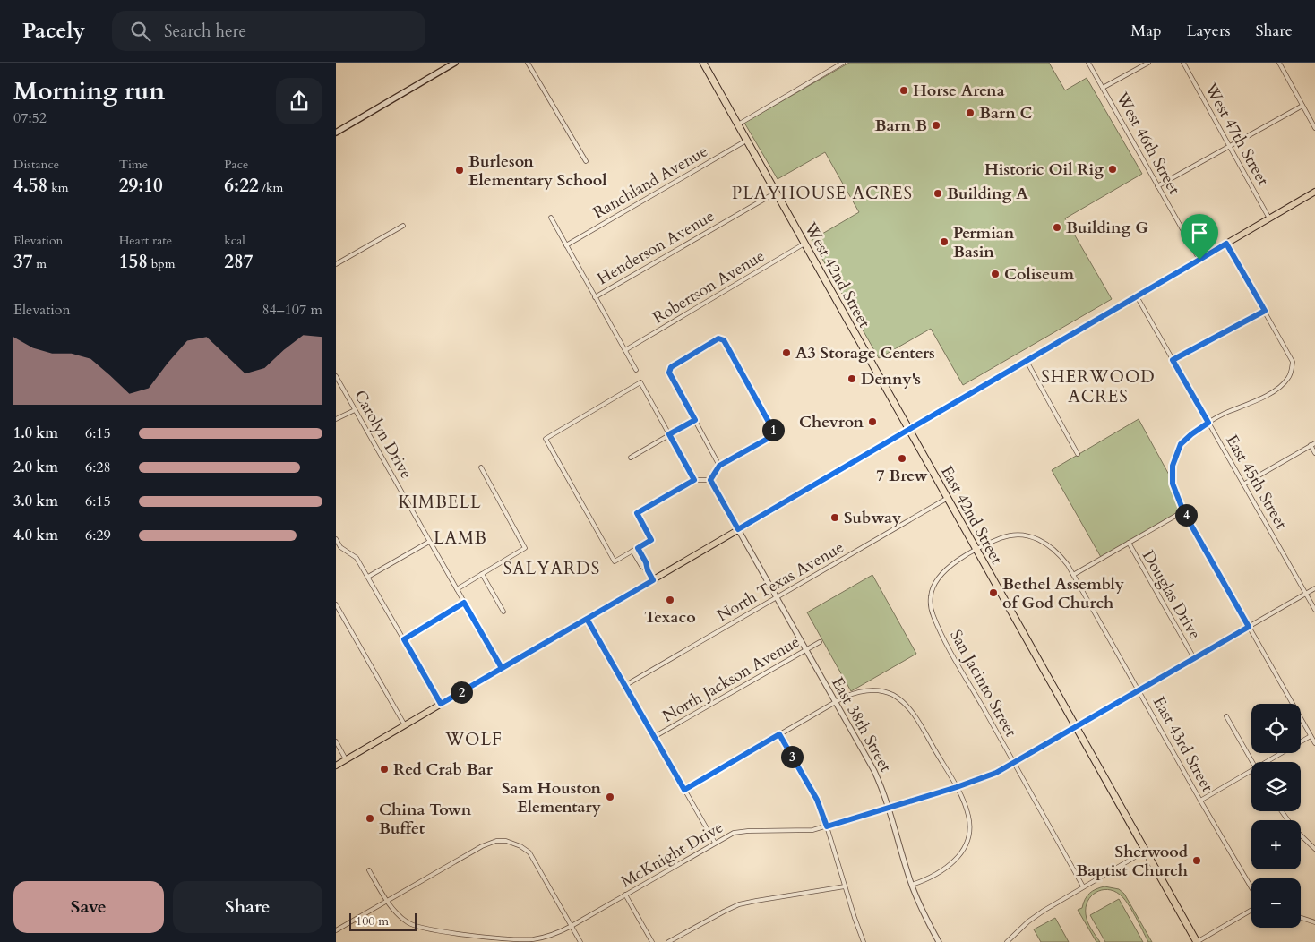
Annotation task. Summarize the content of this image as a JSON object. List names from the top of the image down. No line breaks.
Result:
{"streets":{"highway":["West 42nd Street","East 42nd Street"],"street":["West 47th Street","West 46th Street","Ranchland Avenue","Henderson Avenue","Robertson Avenue","Carolyn Drive","East 45th Street","North Texas Avenue","Douglas Drive","North Jackson Avenue","San Jacinto Street","East 38th Street","East 43rd Street","McKnight Drive"]},"crossings":[["Ranchland Avenue","West 42nd Street"],["Henderson Avenue","West 42nd Street"],["West 42nd Street","Robertson Avenue"],["West 42nd Street","East 42nd Street"],["East 45th Street","McKnight Drive"],["East 42nd Street","North Texas Avenue"],["East 42nd Street","San Jacinto Street"],["East 42nd Street","McKnight Drive"],["North Texas Avenue","East 38th Street"],["Douglas Drive","McKnight Drive"],["North Jackson Avenue","East 38th Street"],["San Jacinto Street","East 43rd Street"],["San Jacinto Street","McKnight Drive"],["East 38th Street","McKnight Drive"],["East 43rd Street","McKnight Drive"]],"districts":["PLAYHOUSE ACRES","SHERWOOD ACRES","KIMBELL","LAMB","SALYARDS","WOLF"],"places":["Horse Arena","Barn C","Barn B","Historic Oil Rig","Burleson Elementary School","Building A","Building G","Permian Basin","Coliseum","A3 Storage Centers","Denny's","Chevron","7 Brew","Subway","Bethel Assembly of God Church","Texaco","Red Crab Bar","Sam Houston Elementary","China Town Buffet","Sherwood Baptist Church"],"scale_bar":"100 m","page":{"header":"Pacely","search":"Search here","nav":["Map","Layers","Share"],"heading":["Morning run","07:52"],"stats":[["Distance","4.58 km"],["Time","29:10"],["Pace","6:22 /km"],["Elevation","37 m"],["Heart rate","158 bpm"],["kcal","287"]],"chart":["Elevation","84–107 m"],"list":[{"name":"1.0 km","note":"6:15"},{"name":"2.0 km","note":"6:28"},{"name":"3.0 km","note":"6:15"},{"name":"4.0 km","note":"6:29"}],"pins":["1","4","2","3"],"map_buttons":["+","−"],"buttons":["Save","Share"],"scale":"100 m"}}
